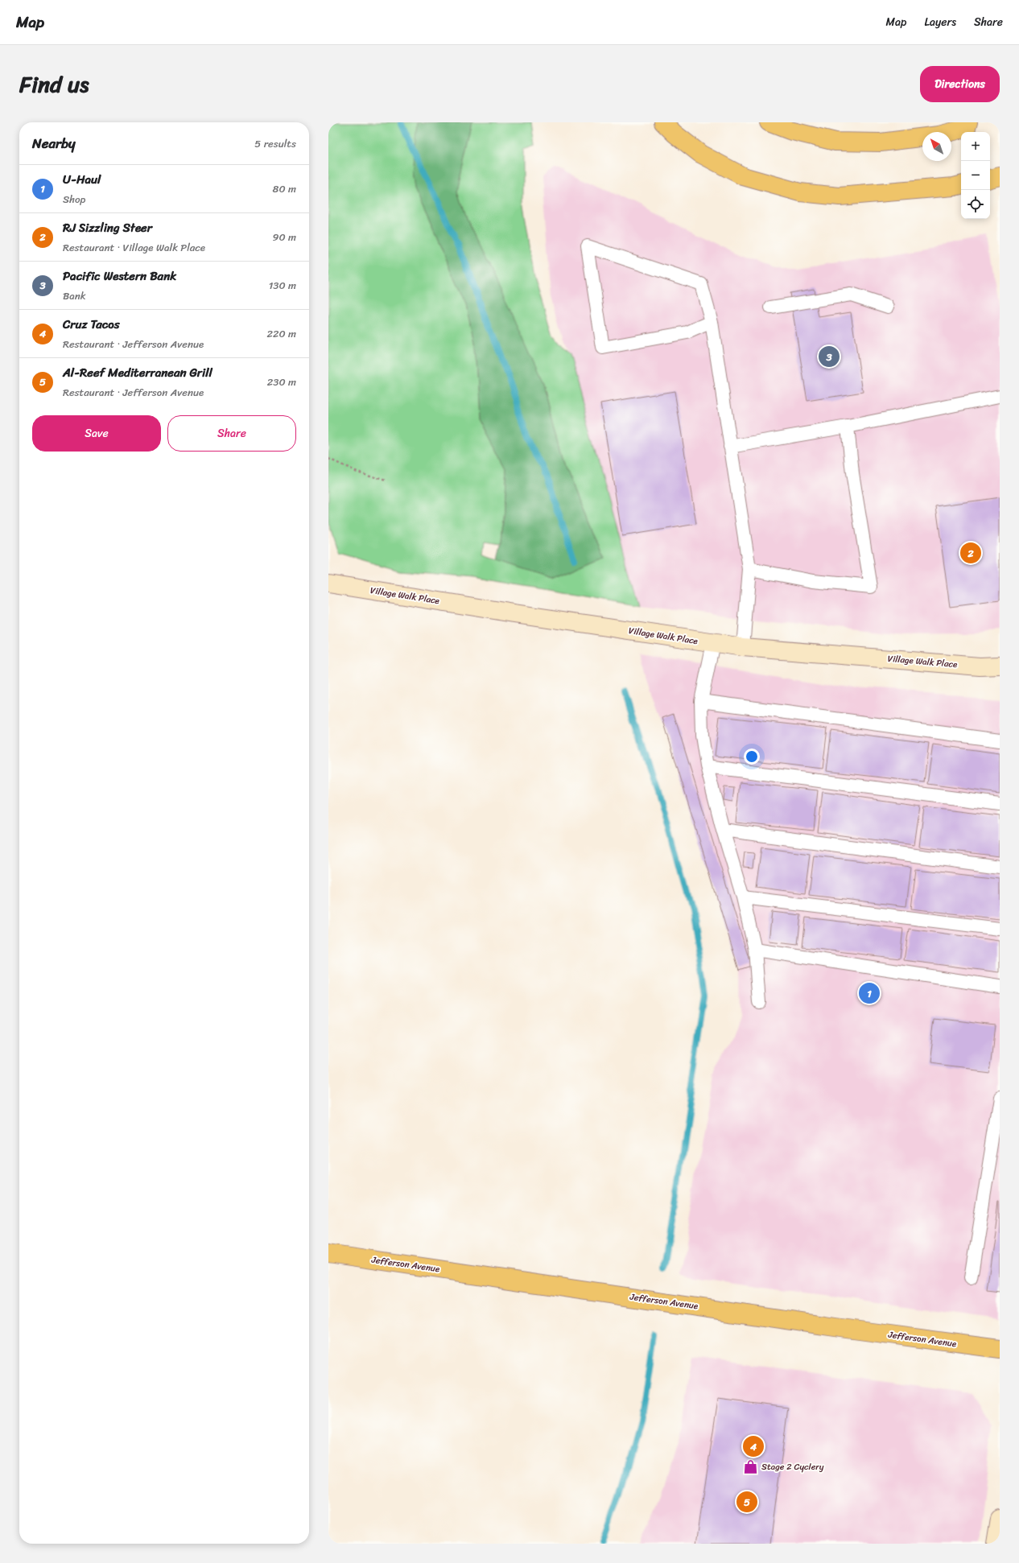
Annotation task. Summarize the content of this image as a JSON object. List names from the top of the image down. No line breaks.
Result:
{"streets":{"main road":["Jefferson Avenue"],"street":["Village Walk Place"]},"places":{"shop":["Stage 2 Cyclery"]},"north":"top left","page":{"header":"Map","nav":["Map","Layers","Share"],"title":"Find us","buttons":["Directions",["Save","Share"]],"heading":["Nearby","5 results"],"map_buttons":["+","−"],"list":[{"mark":"1","name":"U-Haul","note":"Shop","value":"80 m"},{"mark":"2","name":"RJ Sizzling Steer","note":"Restaurant · Village Walk Place","value":"90 m"},{"mark":"3","name":"Pacific Western Bank","note":"Bank","value":"130 m"},{"mark":"4","name":"Cruz Tacos","note":"Restaurant · Jefferson Avenue","value":"220 m"},{"mark":"5","name":"Al-Reef Mediterranean Grill","note":"Restaurant · Jefferson Avenue","value":"230 m"}],"pins":["3","2","1","4","5"]}}
